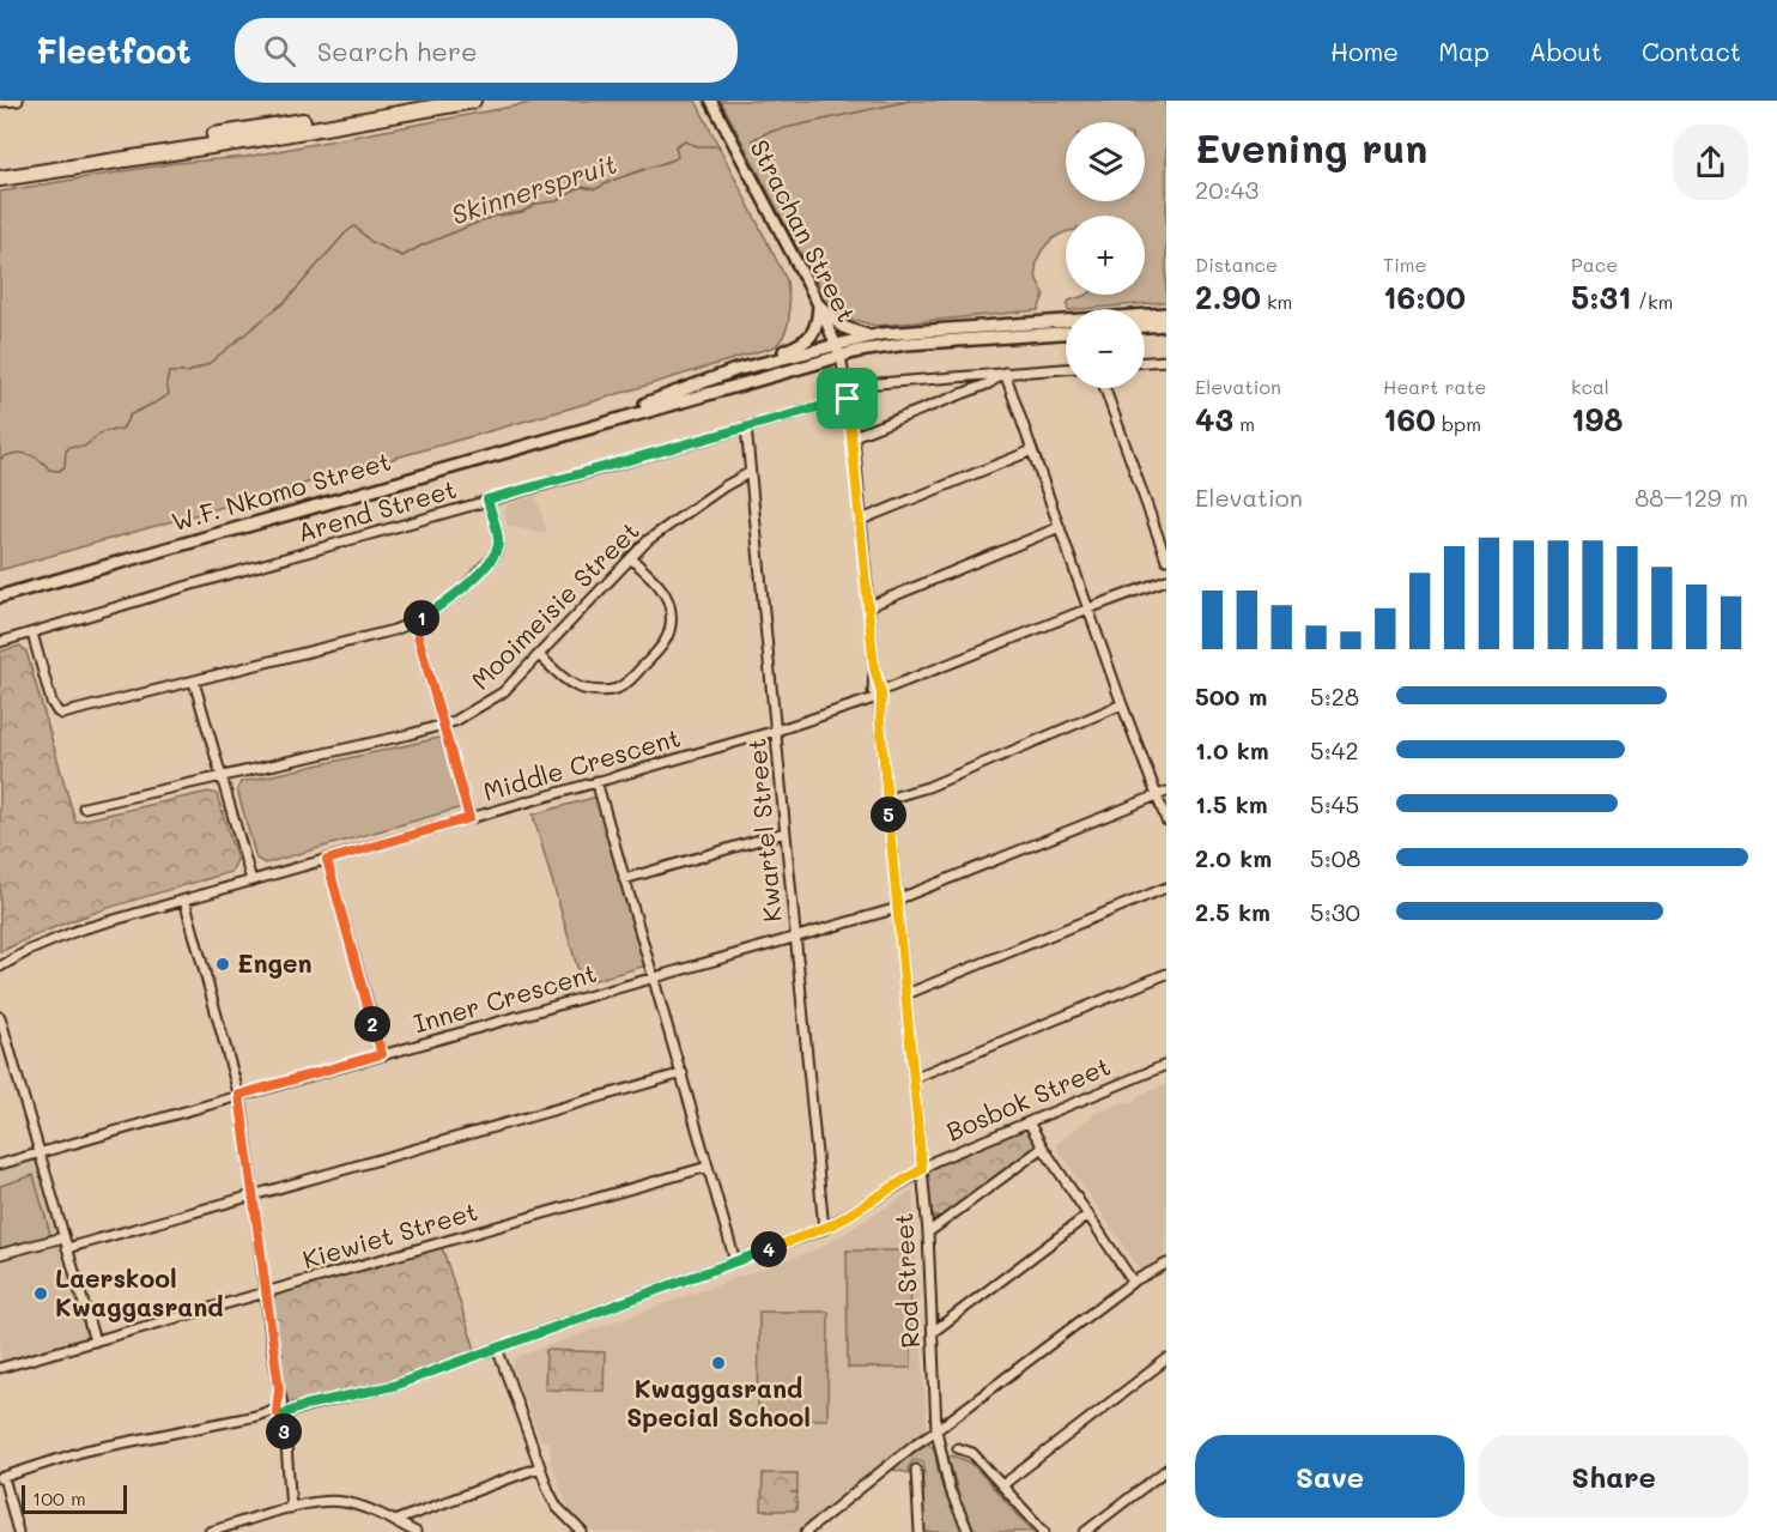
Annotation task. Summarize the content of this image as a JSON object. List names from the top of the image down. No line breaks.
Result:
{"streets":{"main road":["W.F. Nkomo Street"],"street":["Strachan Street","Arend Street","Mooimeisie Street","Middle Crescent","Kwartel Street","Inner Crescent","Bosbok Street","Kiewiet Street","Rod Street"]},"crossings":[["Strachan Street","W.F. Nkomo Street"],["Strachan Street","Rod Street"],["W.F. Nkomo Street","Rod Street"],["Arend Street","Kwartel Street"],["Arend Street","Rod Street"],["Mooimeisie Street","Kwartel Street"],["Middle Crescent","Kwartel Street"],["Middle Crescent","Rod Street"],["Kwartel Street","Inner Crescent"],["Kwartel Street","Bosbok Street"],["Inner Crescent","Rod Street"],["Bosbok Street","Rod Street"]],"water":["Skinnerspruit"],"places":["Engen","Laerskool Kwaggasrand","Kwaggasrand Special School"],"scale_bar":"100 m","page":{"header":"Fleetfoot","search":"Search here","nav":["Home","Map","About","Contact"],"heading":["Evening run","20:43"],"map_buttons":["+","−"],"stats":[["Distance","2.90 km"],["Time","16:00"],["Pace","5:31 /km"],["Elevation","43 m"],["Heart rate","160 bpm"],["kcal","198"]],"chart":["Elevation","88–129 m"],"pins":["1","5","2","4","3"],"list":[{"name":"500 m","note":"5:28"},{"name":"1.0 km","note":"5:42"},{"name":"1.5 km","note":"5:45"},{"name":"2.0 km","note":"5:08"},{"name":"2.5 km","note":"5:30"}],"buttons":["Save","Share"],"scale":"100 m"}}
